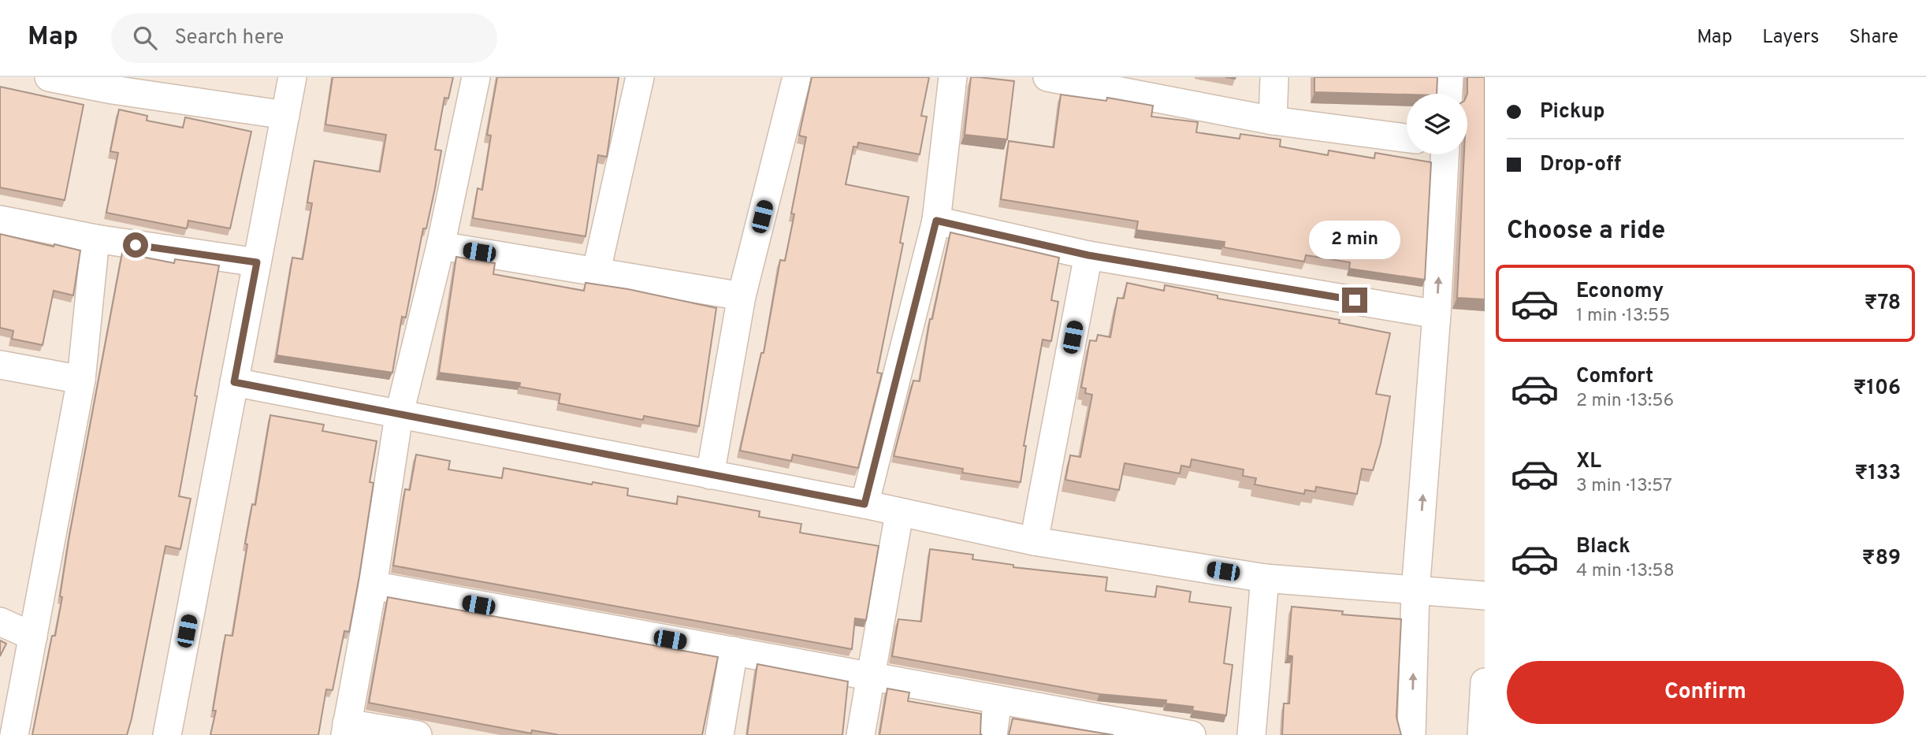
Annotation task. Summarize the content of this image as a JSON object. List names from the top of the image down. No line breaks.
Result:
{"page":{"header":"Map","search":"Search here","nav":["Map","Layers","Share"],"banner":["Pickup","Drop-off"],"heading":"Choose a ride","bubble":"2 min","list":[{"name":"Economy","note":"1 min · 13:55","value":"₹78"},{"name":"Comfort","note":"2 min · 13:56","value":"₹106"},{"name":"XL","note":"3 min · 13:57","value":"₹133"},{"name":"Black","note":"4 min · 13:58","value":"₹89"}],"buttons":"Confirm"}}
